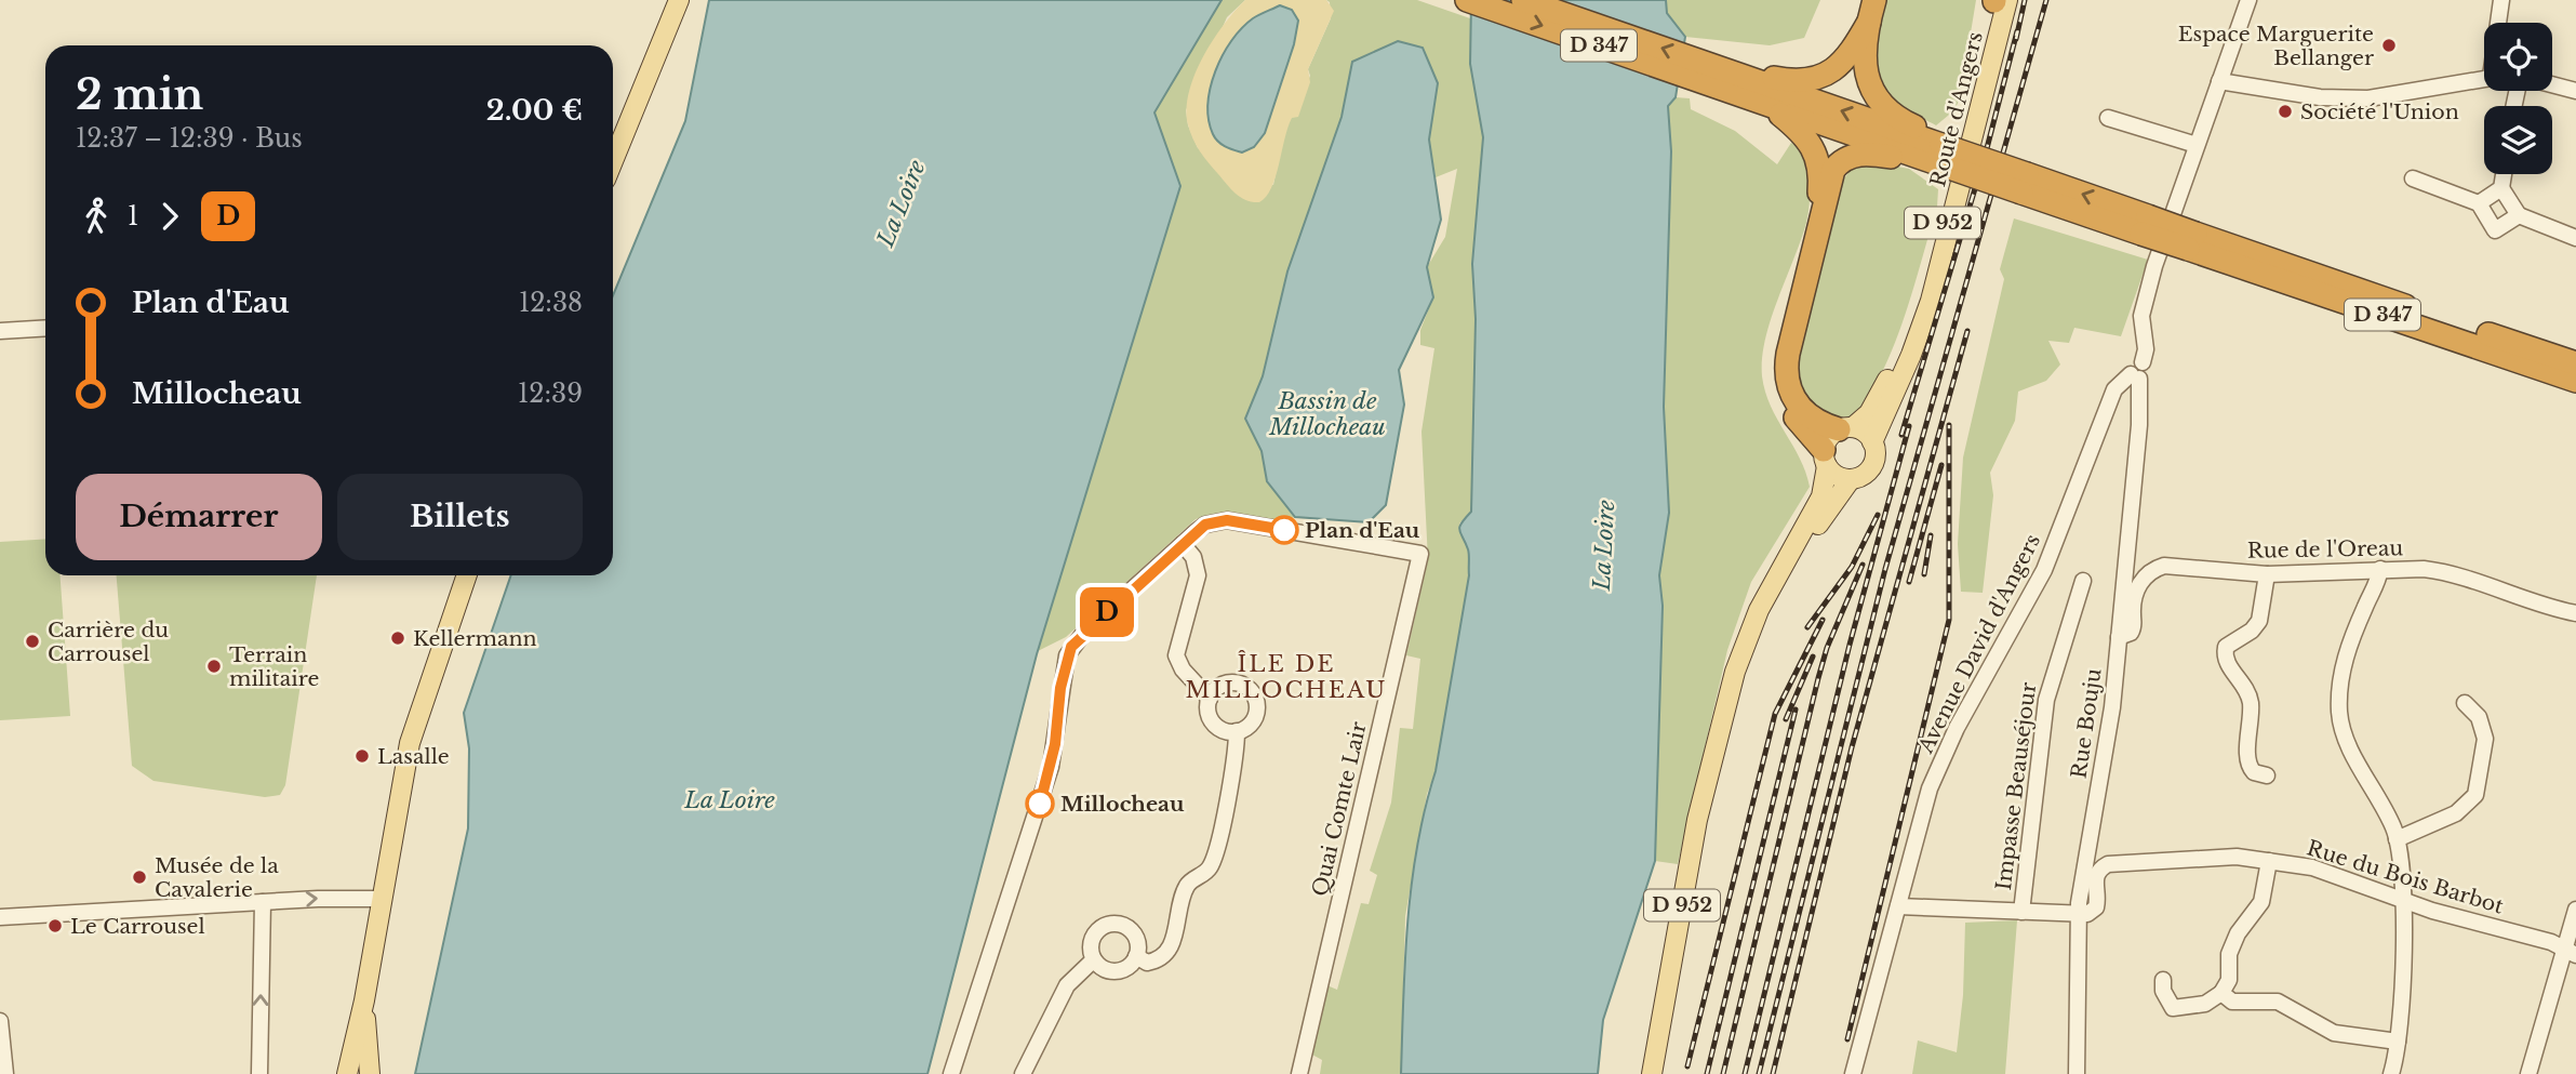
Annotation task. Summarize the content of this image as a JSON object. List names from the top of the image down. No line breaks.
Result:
{"streets":{"highway":["D 347"],"main road":["Route d'Angers","D 952"],"street":["Rue de l'Oreau","Avenue David d'Angers","Rue Bouju","Impasse Beauséjour","Quai Comte Lair","Rue du Bois Barbot"]},"crossings":[["Route d'Angers","D 952"],["Rue de l'Oreau","Rue Bouju"],["Avenue David d'Angers","Rue Bouju"],["Rue Bouju","Rue du Bois Barbot"]],"districts":["ÎLE DE MILLOCHEAU"],"water":["La Loire","Bassin de Millocheau"],"places":["Espace Marguerite Bellanger","Société l'Union","Plan d'Eau","Kellermann","Carrière du Carrousel","Terrain militaire","Lasalle","Millocheau","Musée de la Cavalerie","Le Carrousel"],"lines":["bus line D"],"page":{"on_map":"D","heading":["2 min","12:37 – 12:39 · Bus","2.00 €"],"legs":["1","D"],"list":[{"name":"Plan d'Eau","value":"12:38"},{"name":"Millocheau","value":"12:39"}],"buttons":["Démarrer","Billets"]}}
